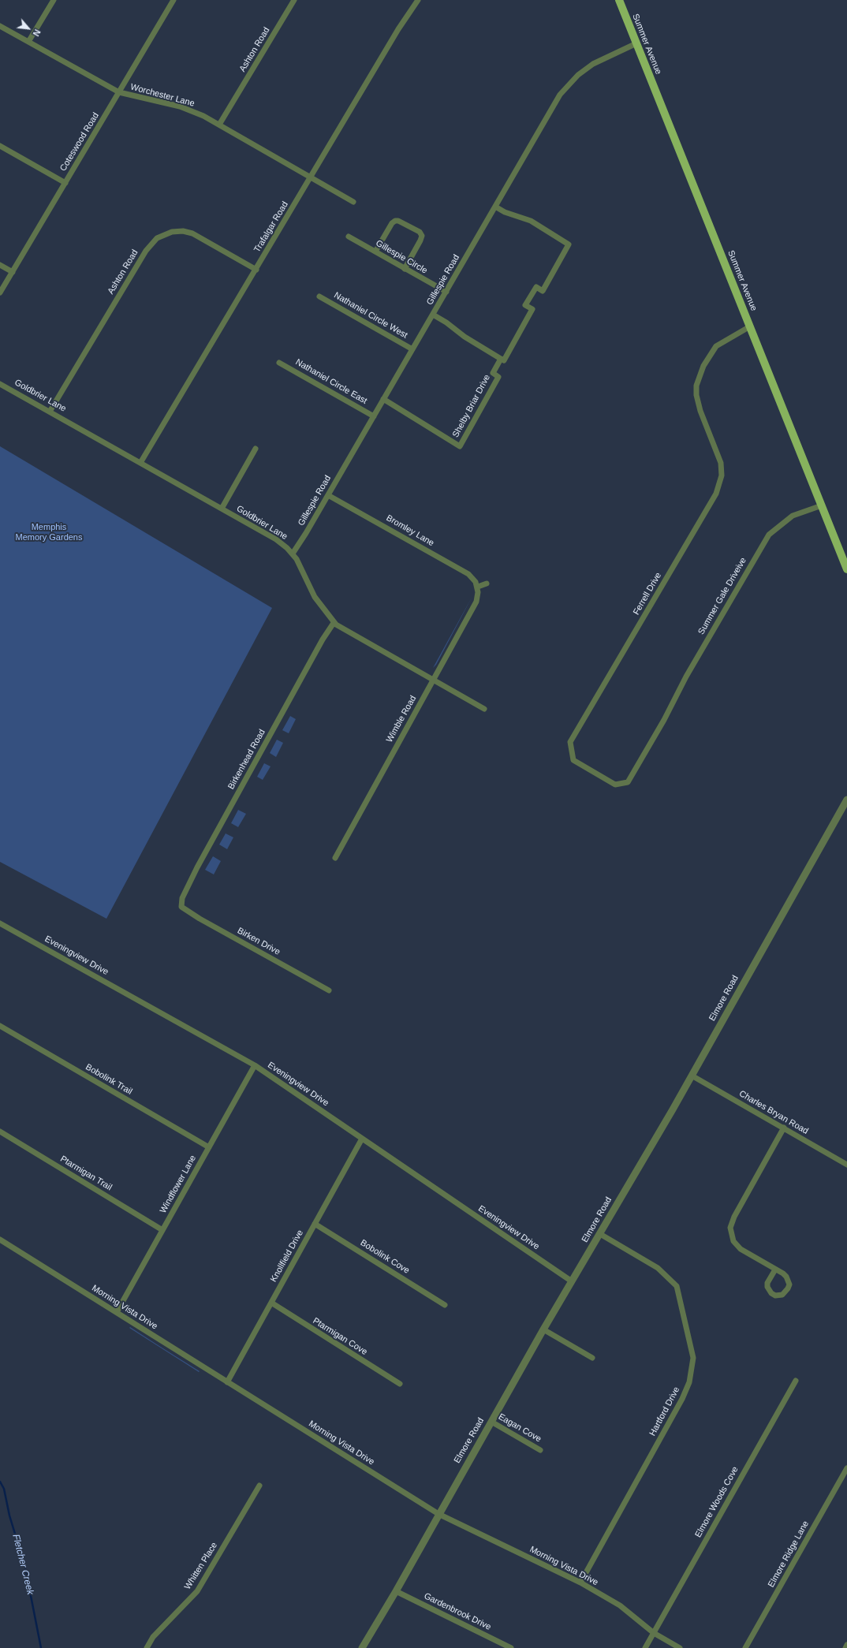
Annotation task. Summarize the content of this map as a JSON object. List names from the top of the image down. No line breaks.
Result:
{"streets":{"main road":["Summer Avenue"],"street":["Ashton Road","Worchester Lane","Coteswood Road","Trafalgar Road","Gillespie Circle","Gillespie Road","Nathaniel Circle West","Nathaniel Circle East","Goldbrier Lane","Shelby Briar Drive","Bromley Lane","Ferrell Drive","Summer Gale Driveive","Wimble Road","Birkenhead Road","Birken Drive","Eveningview Drive","Elmore Road","Bobolink Trail","Charles Bryan Road","Ptarmigan Trail","Windflower Lane","Knollfield Drive","Bobolink Cove","Morning Vista Drive","Ptarmigan Cove","Hartford Drive","Eagan Cove","Elmore Woods Cove","Elmore Ridge Lane","Whitten Place","Gardenbrook Drive"]},"crossings":[["Summer Avenue","Gillespie Road"],["Summer Avenue","Ferrell Drive"],["Summer Avenue","Summer Gale Driveive"],["Ashton Road","Worchester Lane"],["Ashton Road","Trafalgar Road"],["Ashton Road","Goldbrier Lane"],["Worchester Lane","Coteswood Road"],["Worchester Lane","Trafalgar Road"],["Trafalgar Road","Goldbrier Lane"],["Gillespie Circle","Gillespie Road"],["Gillespie Road","Nathaniel Circle West"],["Gillespie Road","Nathaniel Circle East"],["Gillespie Road","Goldbrier Lane"],["Gillespie Road","Shelby Briar Drive"],["Gillespie Road","Bromley Lane"],["Goldbrier Lane","Wimble Road"],["Goldbrier Lane","Birkenhead Road"],["Bromley Lane","Wimble Road"],["Ferrell Drive","Summer Gale Driveive"],["Birkenhead Road","Birken Drive"],["Eveningview Drive","Elmore Road"],["Eveningview Drive","Windflower Lane"],["Eveningview Drive","Knollfield Drive"],["Elmore Road","Charles Bryan Road"],["Elmore Road","Morning Vista Drive"],["Elmore Road","Hartford Drive"],["Elmore Road","Eagan Cove"],["Elmore Road","Gardenbrook Drive"],["Bobolink Trail","Windflower Lane"],["Ptarmigan Trail","Windflower Lane"],["Windflower Lane","Morning Vista Drive"],["Knollfield Drive","Bobolink Cove"],["Knollfield Drive","Morning Vista Drive"],["Knollfield Drive","Ptarmigan Cove"],["Morning Vista Drive","Hartford Drive"],["Morning Vista Drive","Elmore Woods Cove"]],"water":["Fletcher Creek"],"parks":["Memphis Memory Gardens"],"north":"bottom right"}
